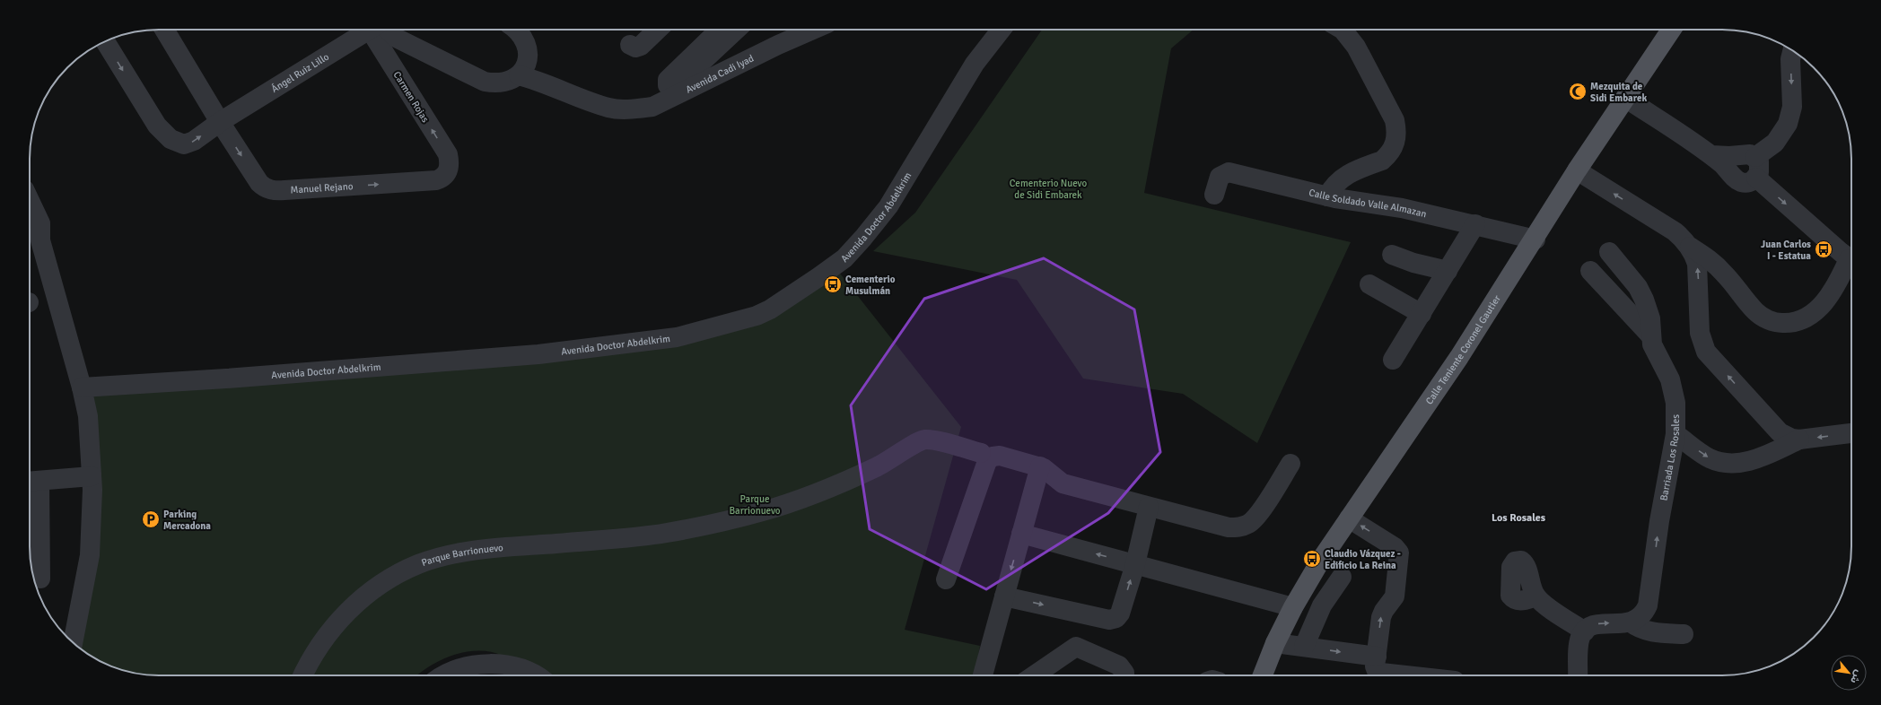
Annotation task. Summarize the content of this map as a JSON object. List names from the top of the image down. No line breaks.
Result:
{"streets":{"main road":["Calle Teniente Coronel Gautier"],"street":["Ángel Ruiz Lillo","Avenida Cadi Iyad","Carmen Rojas","Manuel Rejano","Calle Soldado Valle Almazan","Avenida Doctor Abdelkrim","Barriada Los Rosales","Parque Barrionuevo"]},"crossings":[["Ángel Ruiz Lillo","Manuel Rejano"],["Carmen Rojas","Manuel Rejano"],["Calle Soldado Valle Almazan","Calle Teniente Coronel Gautier"]],"one_way":["Ángel Ruiz Lillo","Carmen Rojas","Manuel Rejano","Barriada Los Rosales"],"districts":["Los Rosales"],"parks":["Cementerio Nuevo de Sidi Embarek","Parque Barrionuevo"],"places":{"mosque":["Mezquita de Sidi Embarek"],"bus stop":["Juan Carlos I - Estatua","Cementerio Musulmán","Claudio Vázquez - Edificio La Reina"],"parking":["Parking Mercadona"]},"north":"bottom right"}
